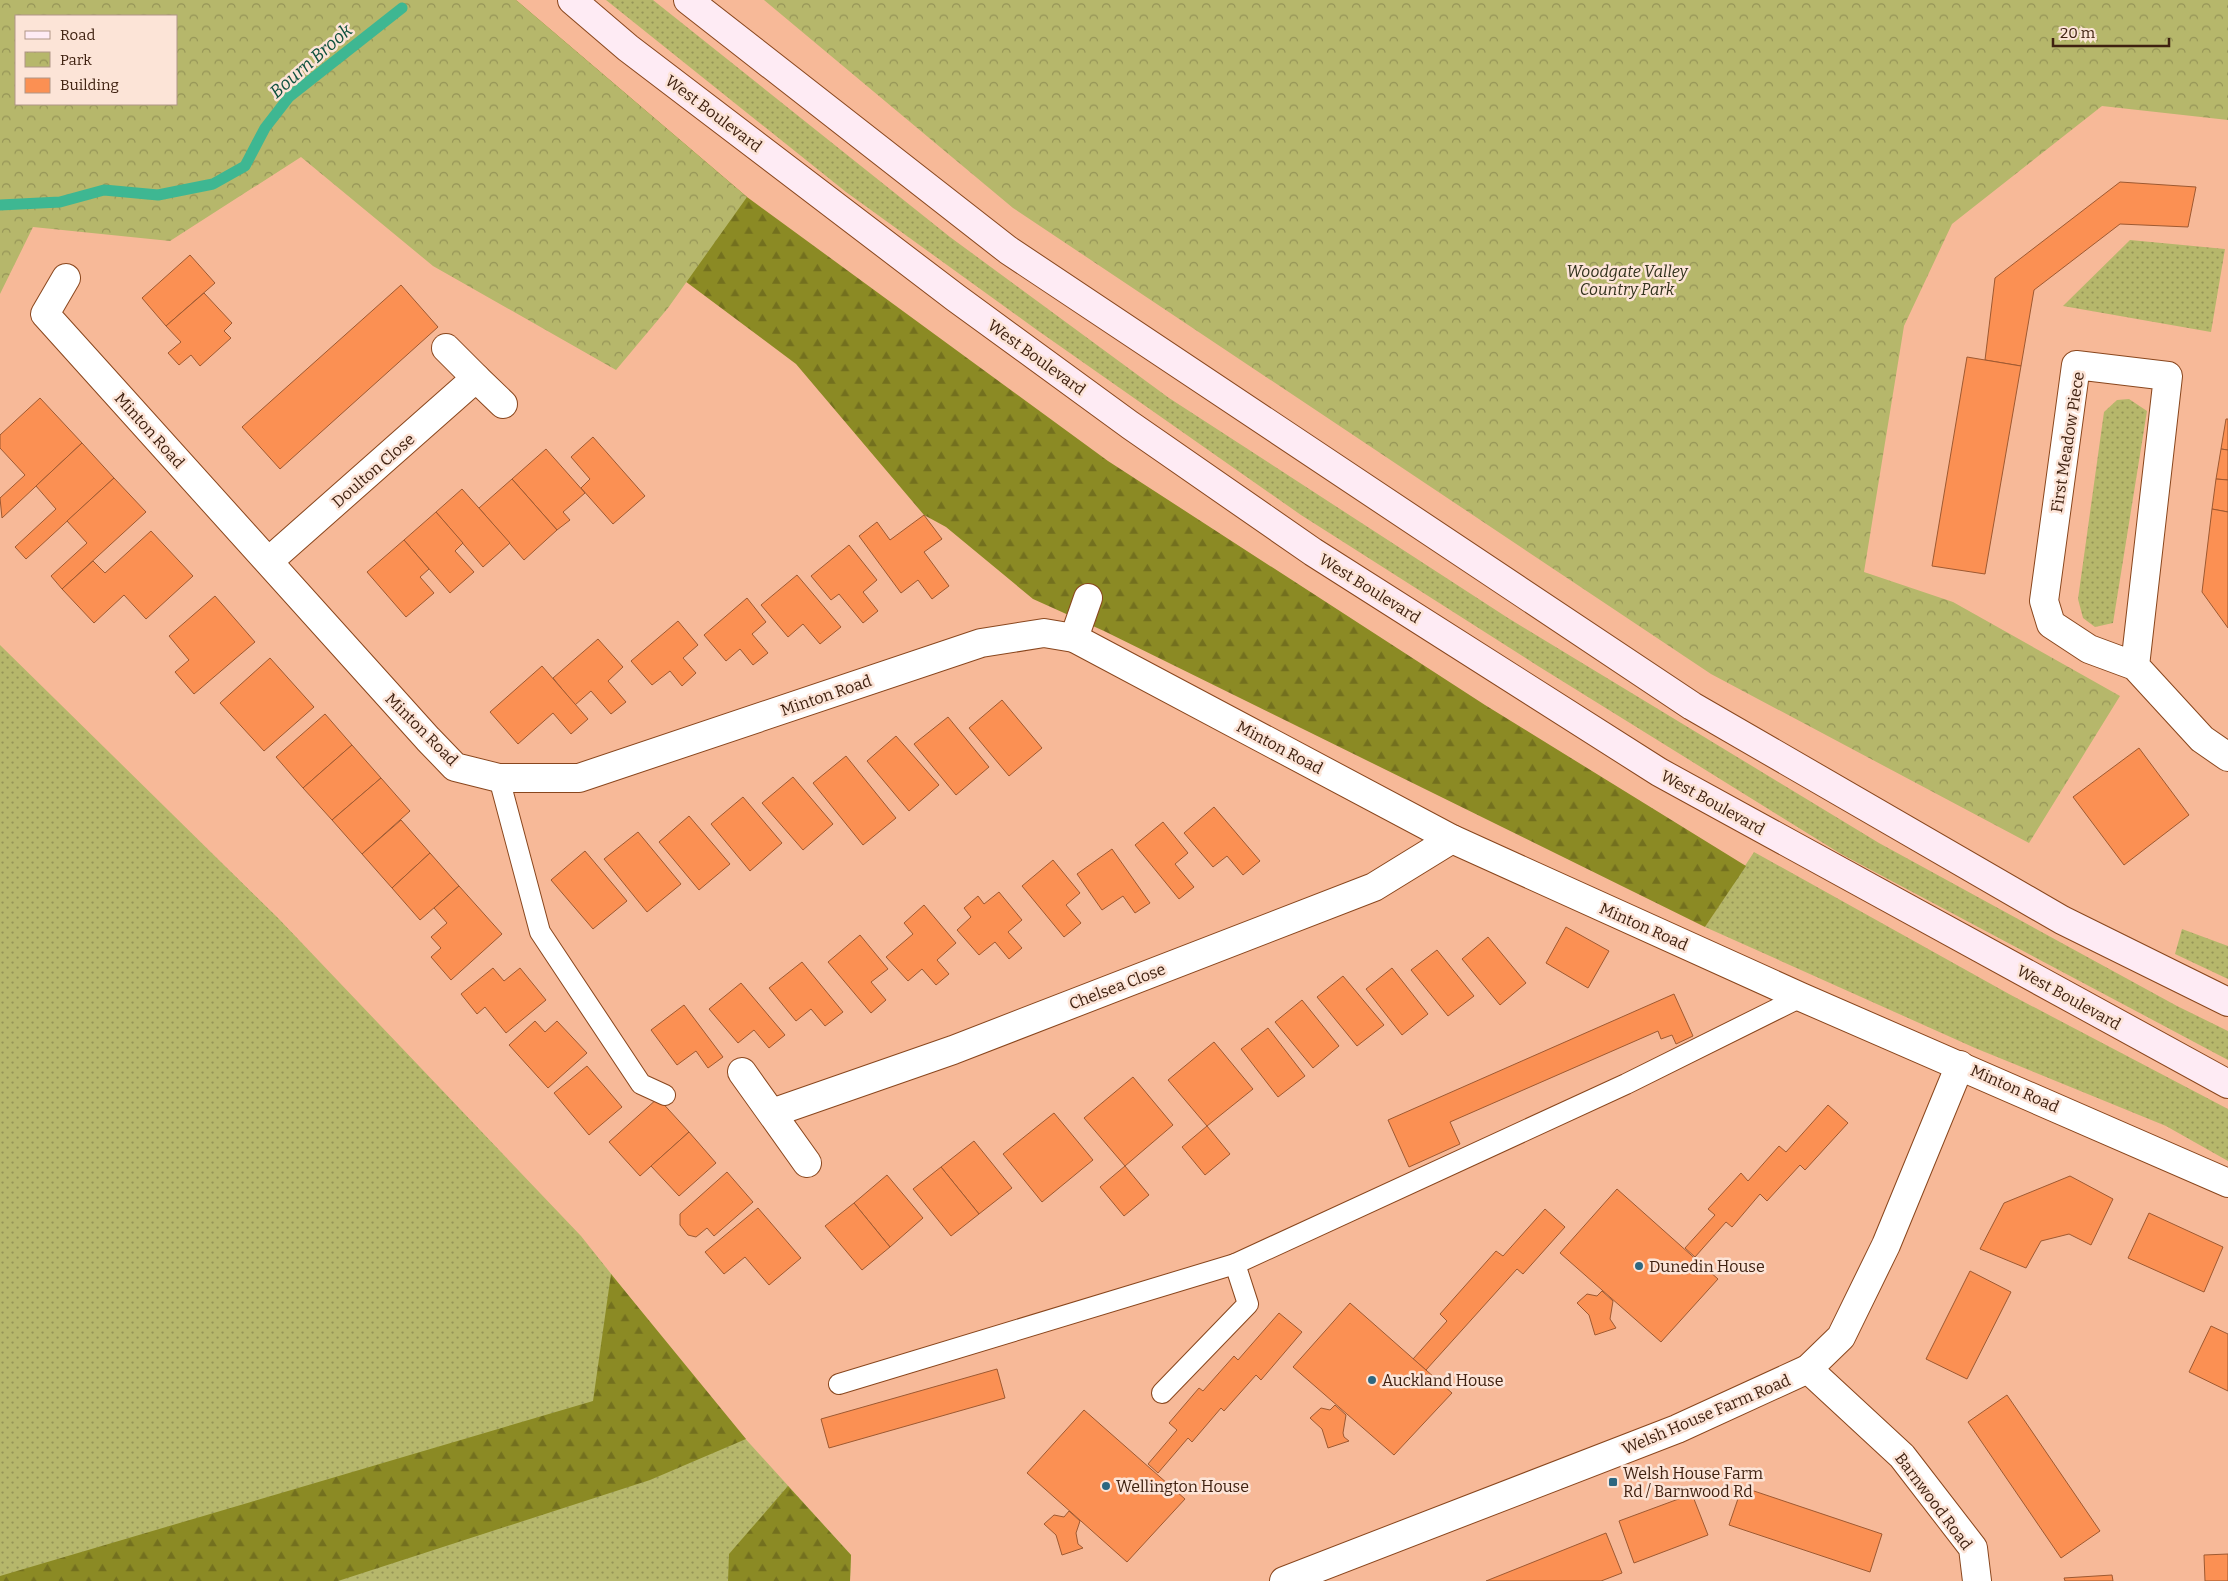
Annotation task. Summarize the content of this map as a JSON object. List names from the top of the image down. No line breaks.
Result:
{"streets":{"main road":["West Boulevard"],"street":["Minton Road","First Meadow Piece","Doulton Close","Chelsea Close","Welsh House Farm Road","Barnwood Road"]},"crossings":[["Minton Road","Doulton Close"],["Minton Road","Chelsea Close"],["Minton Road","Welsh House Farm Road"],["Welsh House Farm Road","Barnwood Road"]],"water":["Bourn Brook"],"parks":["Woodgate Valley Country Park"],"places":{"other":["Dunedin House","Auckland House","Wellington House"],"transit":["Welsh House Farm Rd / Barnwood Rd"]},"legend":["Road","Park","Building"],"scale_bar":"20 m"}
